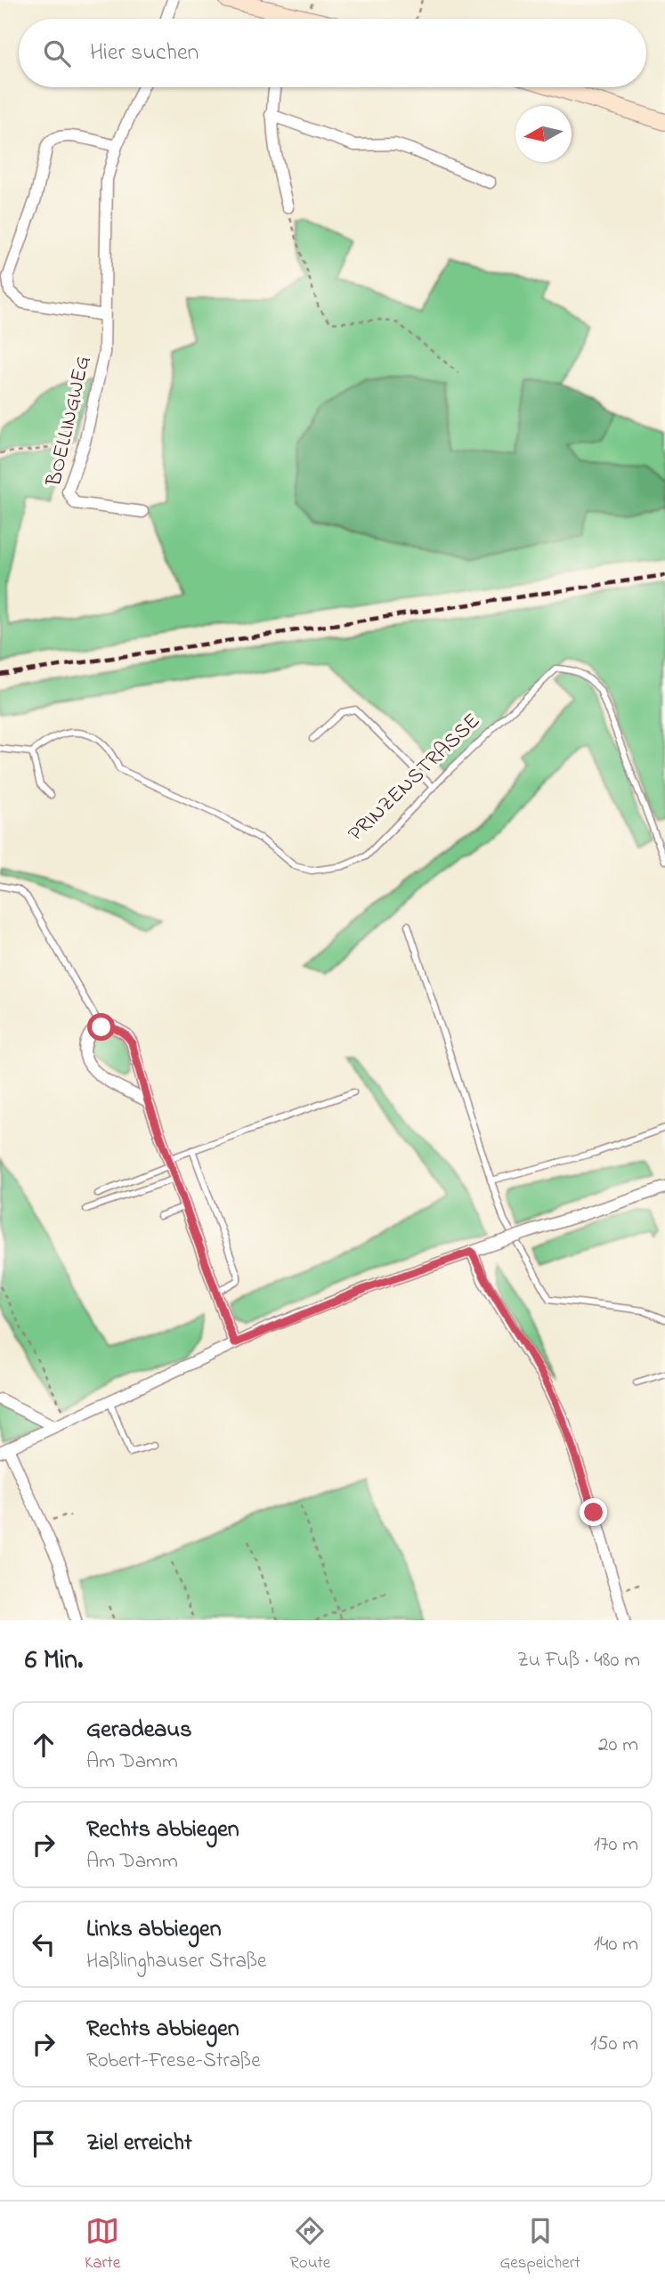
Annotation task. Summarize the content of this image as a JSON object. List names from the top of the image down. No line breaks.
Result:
{"streets":{"street":["BOELLINGWEG"],"lane":["PRINZENSTRASSE"]},"north":"left","page":{"search":"Hier suchen","heading":["6 Min.","Zu Fuß · 480 m"],"list":[["Geradeaus","Am Damm","20 m"],["Rechts abbiegen","Am Damm","170 m"],["Links abbiegen","Haßlinghauser Straße","140 m"],["Rechts abbiegen","Robert-Frese-Straße","150 m"],"Ziel erreicht"],"nav":["Karte","Route","Gespeichert"]}}
